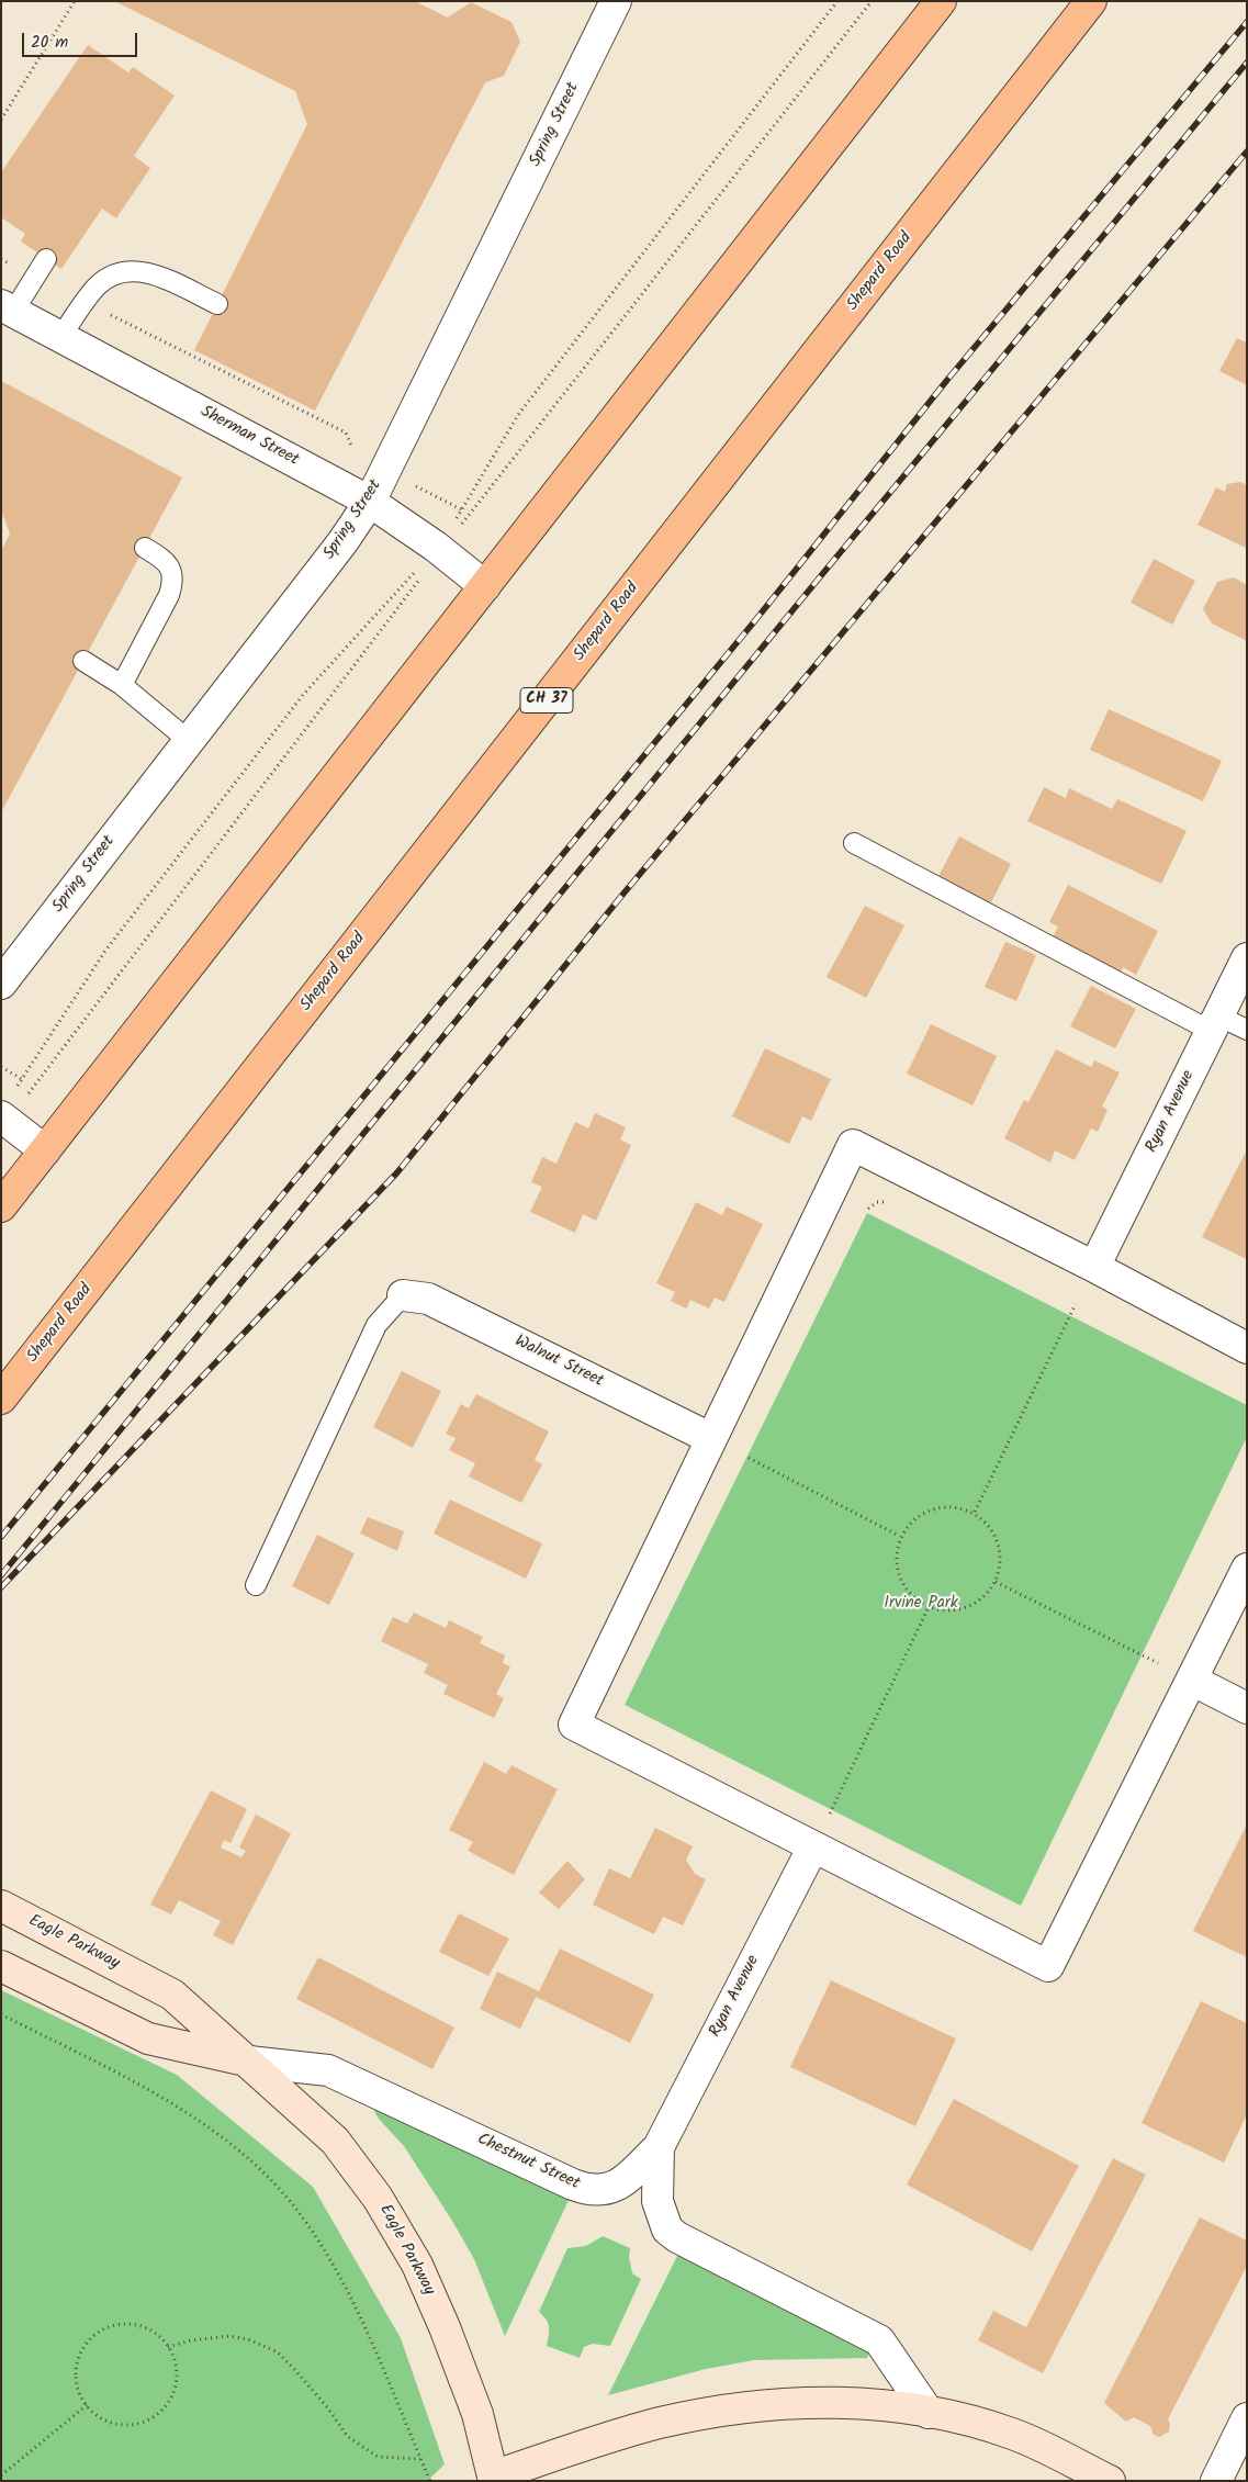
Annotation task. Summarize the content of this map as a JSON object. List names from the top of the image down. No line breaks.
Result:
{"streets":{"highway":["Shepard Road","CH 37"],"street":["Spring Street","Sherman Street","Ryan Avenue","Walnut Street","Eagle Parkway","Chestnut Street"]},"crossings":[["Spring Street","Sherman Street"],["Ryan Avenue","Chestnut Street"],["Eagle Parkway","Chestnut Street"]],"parks":["Irvine Park"],"scale_bar":"20 m"}
